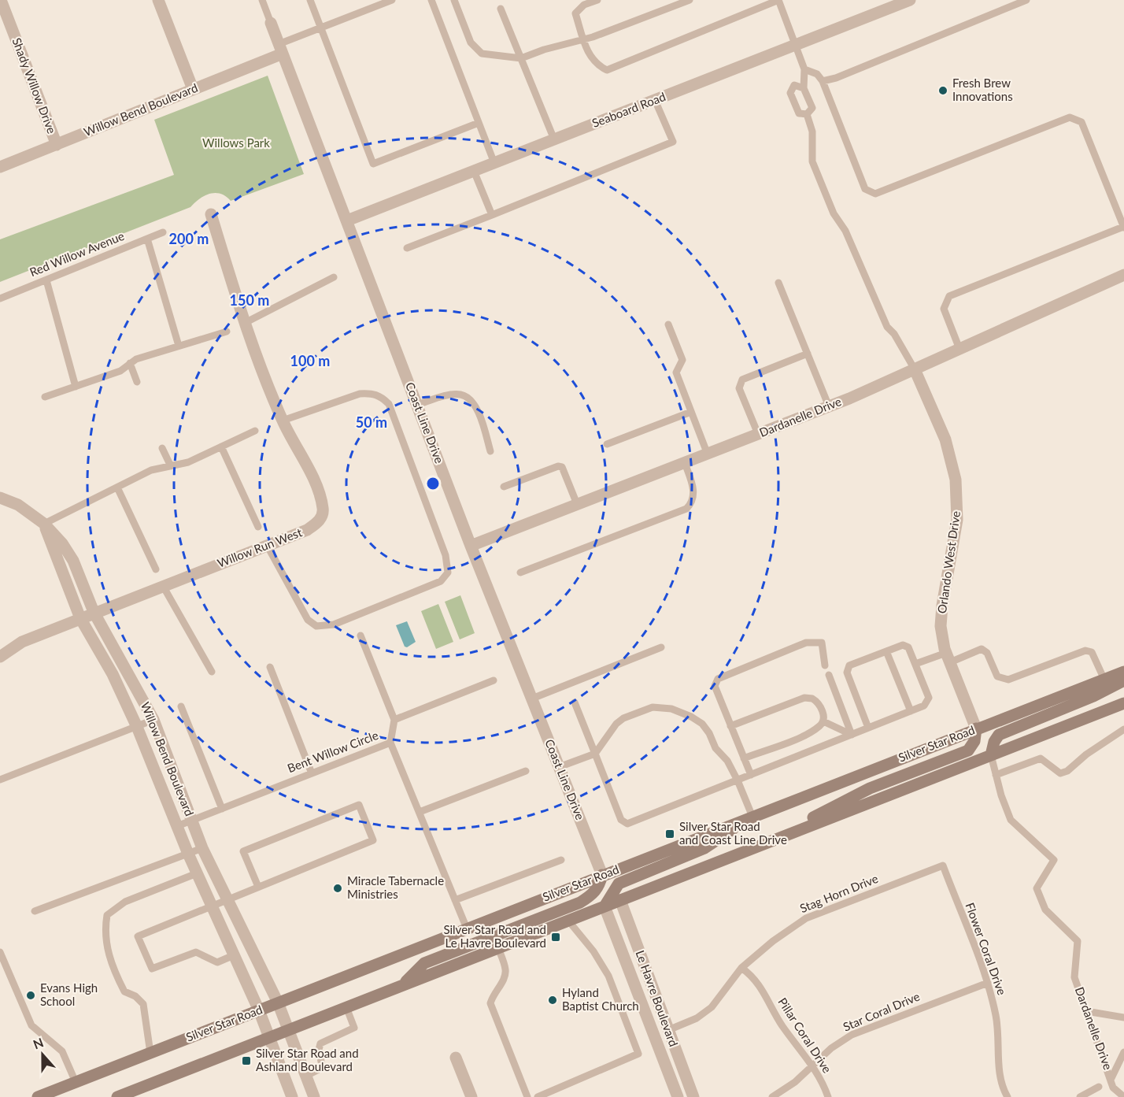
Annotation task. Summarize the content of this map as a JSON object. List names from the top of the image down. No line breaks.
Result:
{"streets":{"main road":["Silver Star Road"],"street":["Shady Willow Drive","Willow Bend Boulevard","Seaboard Road","Dardanelle Drive","Coast Line Drive","Willow Run West","Orlando West Drive","Le Havre Boulevard"],"lane":["Red Willow Avenue","Bent Willow Circle","Stag Horn Drive","Flower Coral Drive","Star Coral Drive","Pillar Coral Drive"]},"crossings":[["Shady Willow Drive","Willow Bend Boulevard"],["Willow Bend Boulevard","Coast Line Drive"],["Willow Bend Boulevard","Willow Run West"],["Willow Bend Boulevard","Silver Star Road"],["Willow Bend Boulevard","Bent Willow Circle"],["Seaboard Road","Coast Line Drive"],["Dardanelle Drive","Coast Line Drive"],["Dardanelle Drive","Orlando West Drive"],["Coast Line Drive","Silver Star Road"],["Orlando West Drive","Silver Star Road"],["Silver Star Road","Bent Willow Circle"],["Stag Horn Drive","Flower Coral Drive"],["Stag Horn Drive","Le Havre Boulevard"],["Stag Horn Drive","Pillar Coral Drive"],["Flower Coral Drive","Star Coral Drive"],["Star Coral Drive","Pillar Coral Drive"]],"parks":["Willows Park"],"places":{"other":["Fresh Brew Innovations","Miracle Tabernacle Ministries","Evans High School","Hyland Baptist Church"],"transit":["Silver Star Road and Coast Line Drive","Silver Star Road and Le Havre Boulevard","Silver Star Road and Ashland Boulevard"]},"north":"top","rings":["200 m","150 m","100 m","50 m"]}
